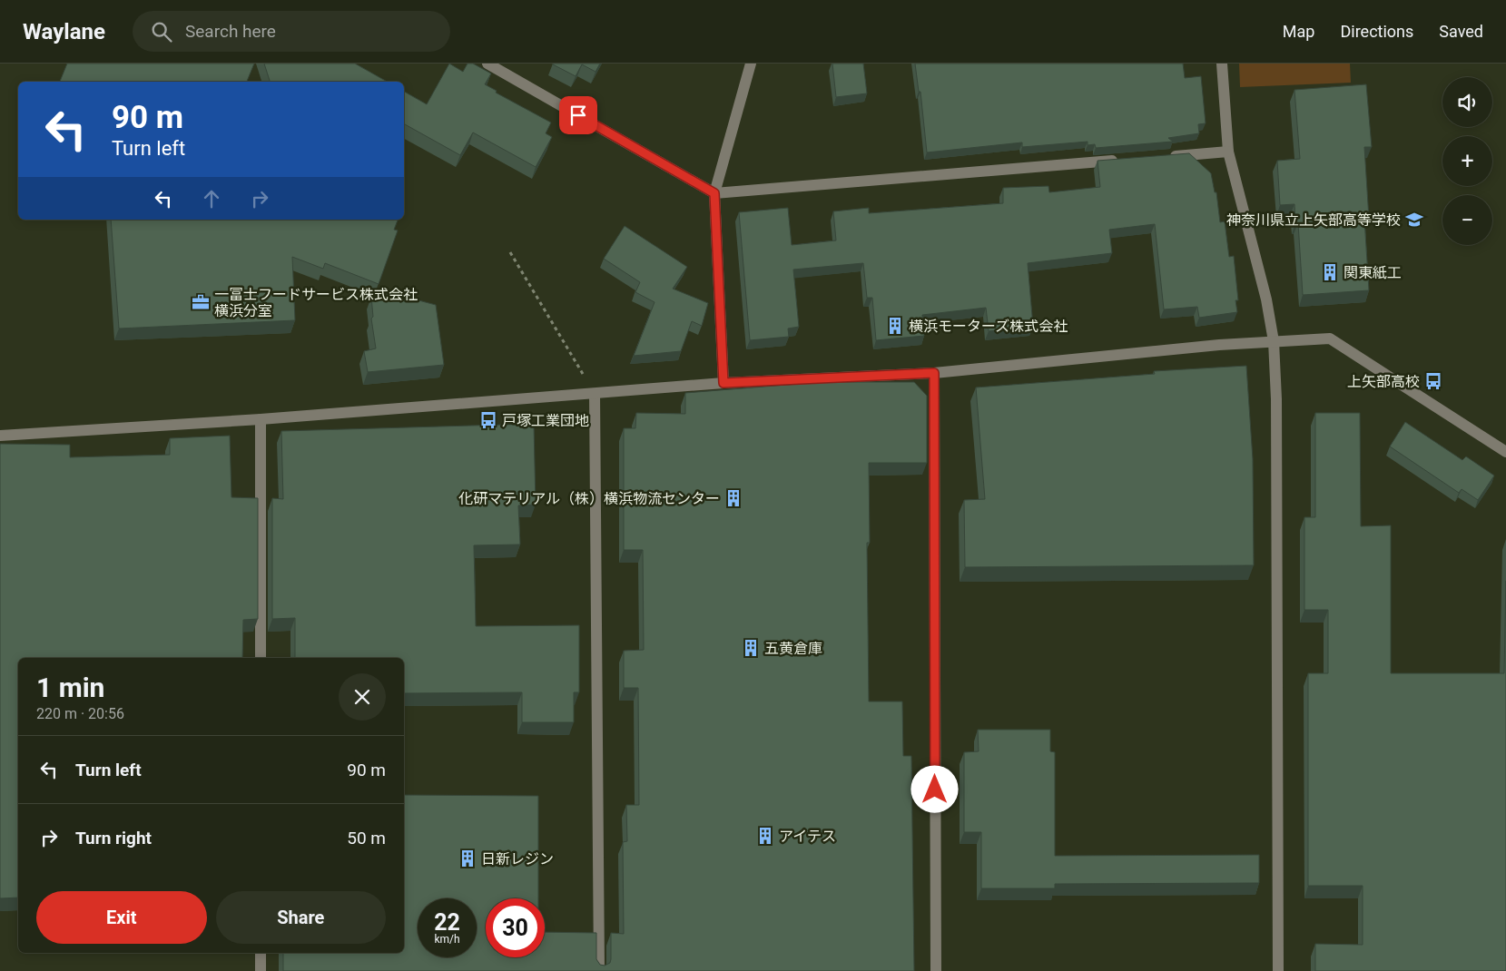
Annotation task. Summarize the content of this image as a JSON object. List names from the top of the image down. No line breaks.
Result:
{"places":{"school or university":["神奈川県立上矢部高等学校"],"building":["関東紙工","横浜モーターズ株式会社","化研マテリアル（株）横浜物流センター","五黄倉庫","アイテス","日新レジン"],"office":["一冨士フードサービス株式会社 横浜分室"],"bus stop":["上矢部高校","戸塚工業団地"]},"page":{"header":"Waylane","search":"Search here","nav":["Map","Directions","Saved"],"map_buttons":["+","−"],"turn":["90 m","Turn left"],"heading":["1 min","220 m · 20:56"],"list":[{"name":"Turn left","value":"90 m"},{"name":"Turn right","value":"50 m"}],"buttons":["Exit","Share"],"speed":"22 km/h","limit":"30"}}
